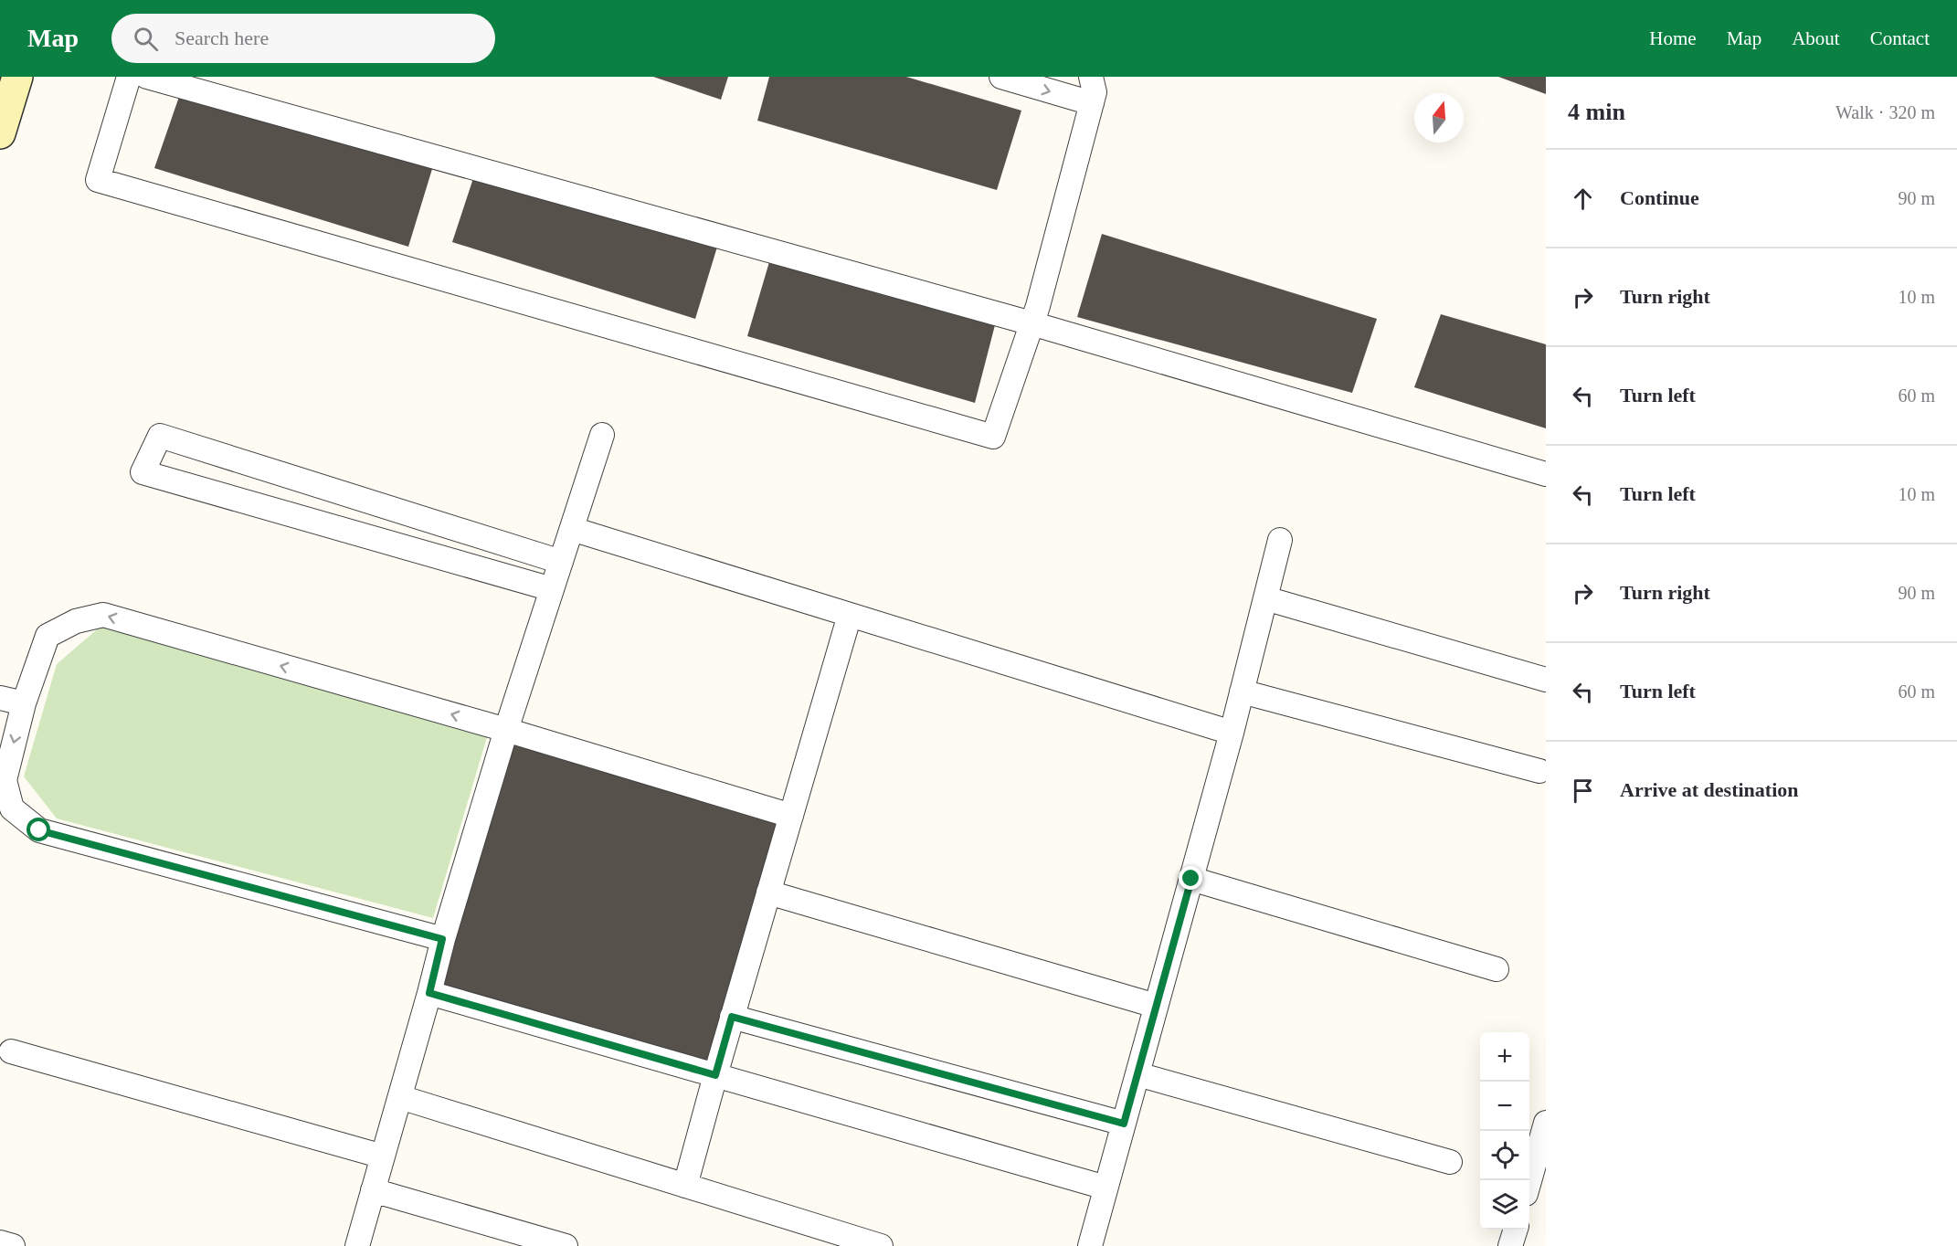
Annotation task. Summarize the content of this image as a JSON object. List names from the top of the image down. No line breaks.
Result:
{"north":"top","page":{"header":"Map","search":"Search here","nav":["Home","Map","About","Contact"],"heading":["4 min","Walk · 320 m"],"list":[["Continue","90 m"],["Turn right","10 m"],["Turn left","60 m"],["Turn left","10 m"],["Turn right","90 m"],["Turn left","60 m"],"Arrive at destination"],"map_buttons":["+","−"]}}
